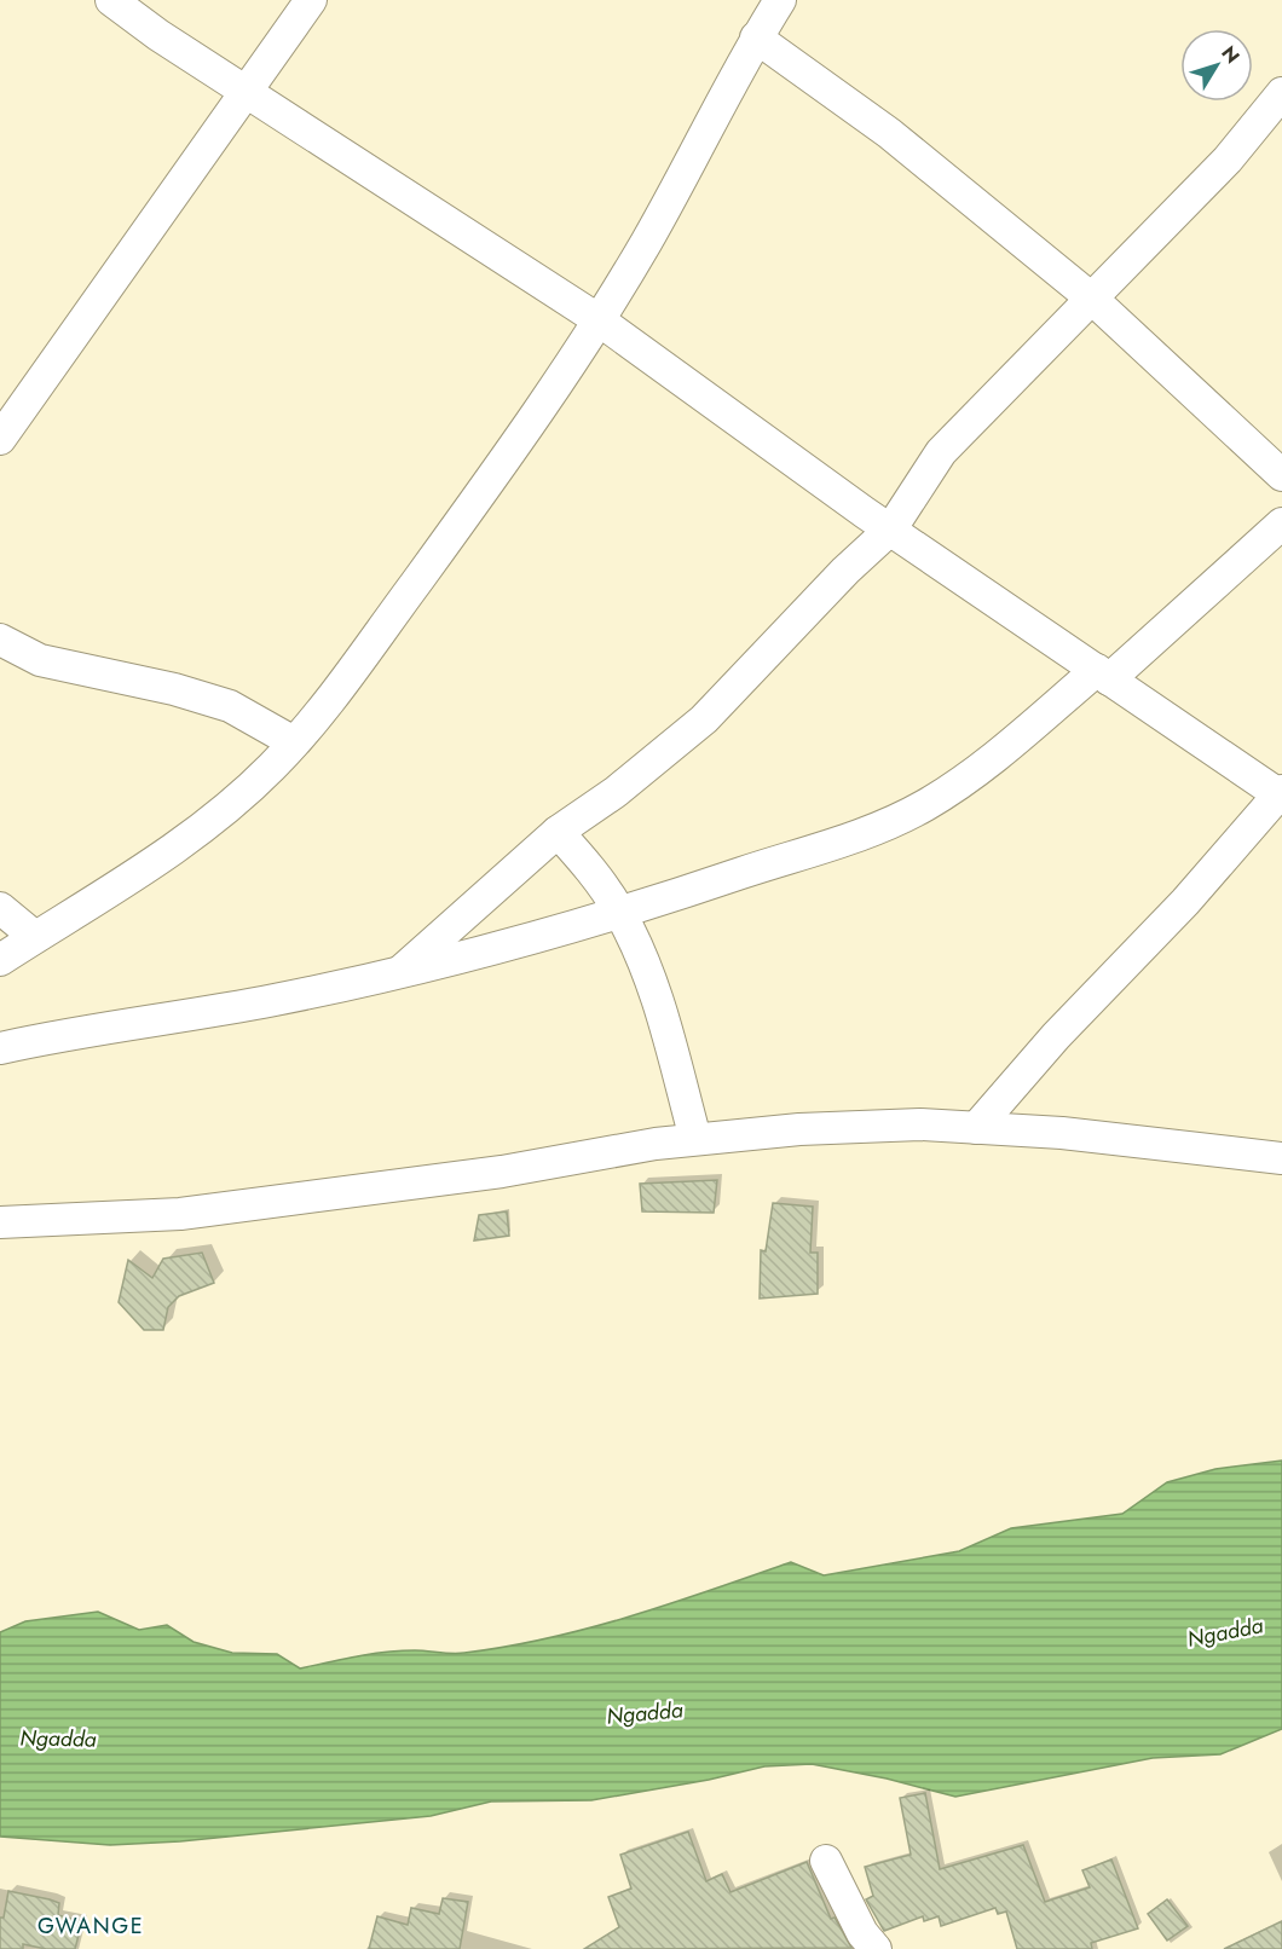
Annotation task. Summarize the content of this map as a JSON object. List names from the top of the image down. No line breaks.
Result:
{"districts":["GWANGE"],"water":["Ngadda"],"north":"top right"}
